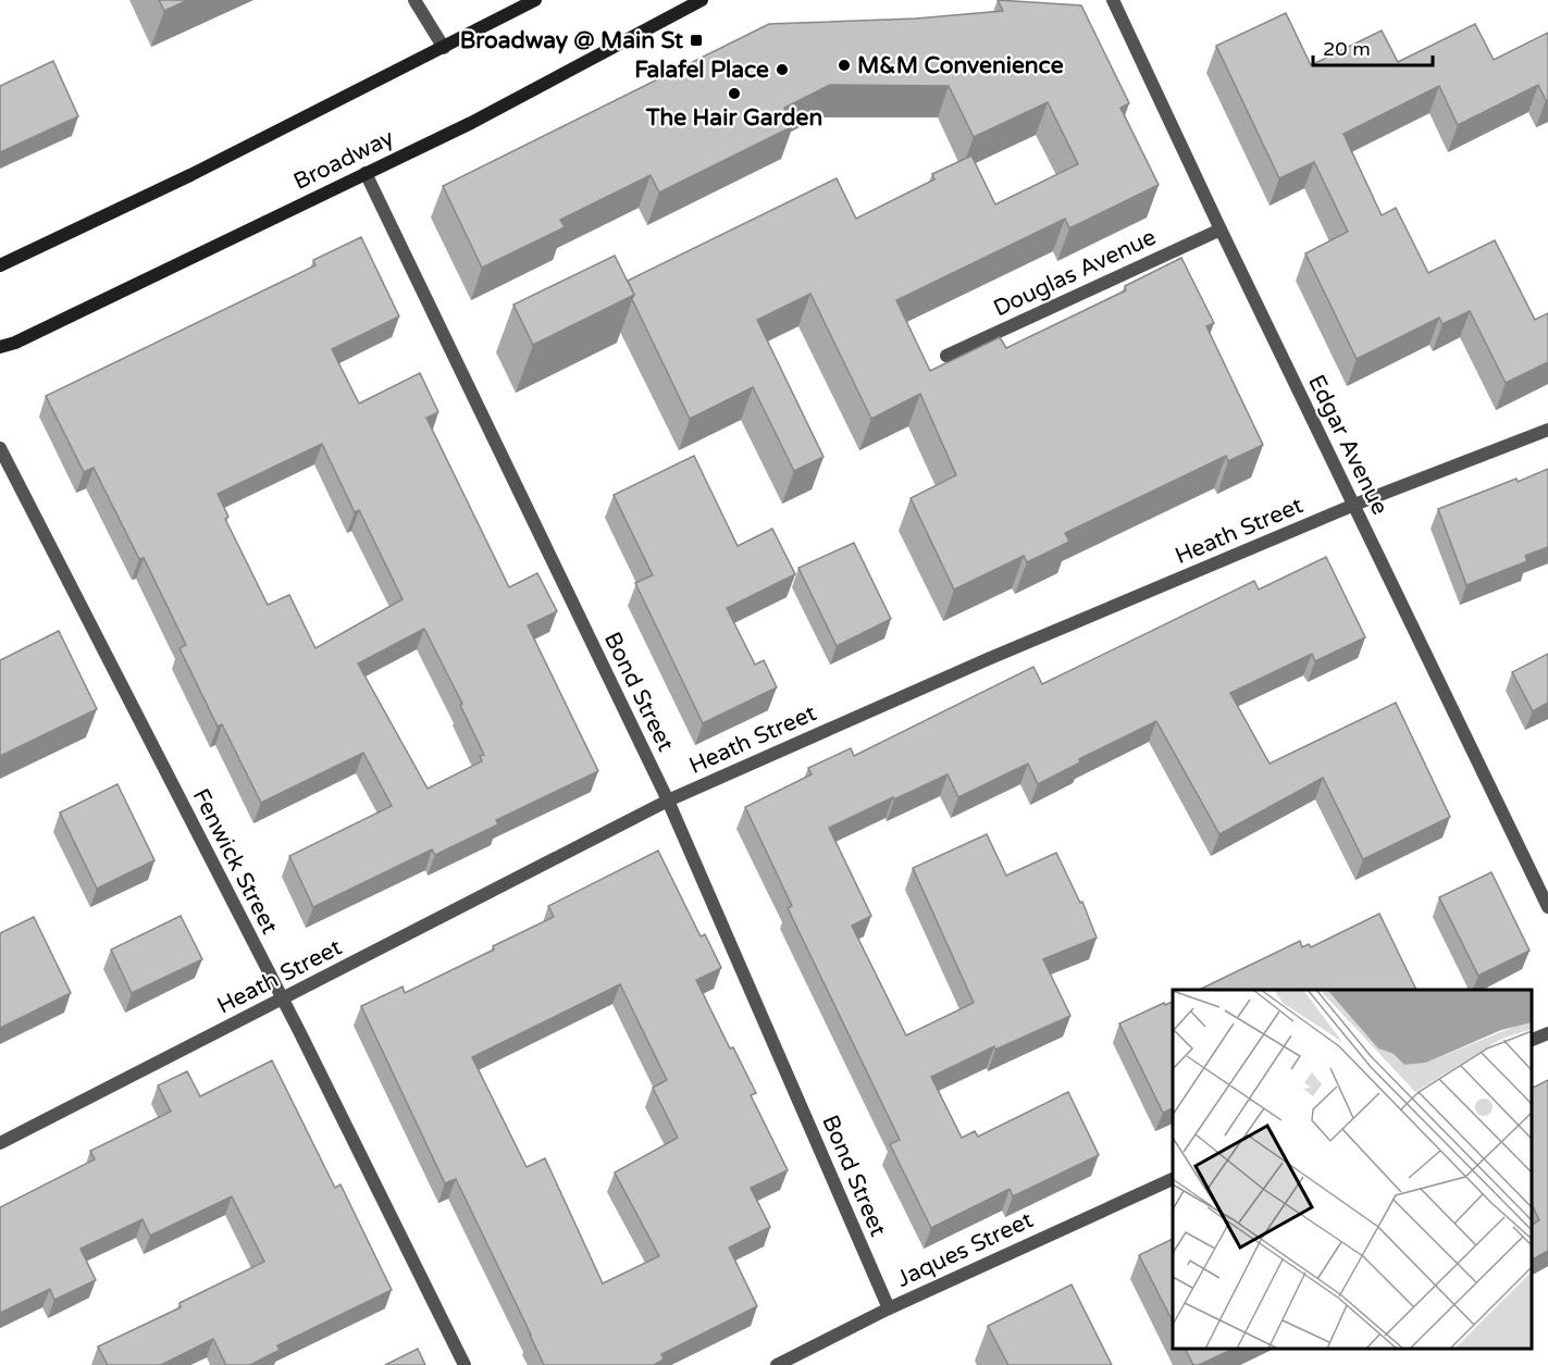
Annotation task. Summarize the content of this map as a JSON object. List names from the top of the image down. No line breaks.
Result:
{"streets":{"main road":["Broadway"],"street":["Douglas Avenue","Edgar Avenue","Heath Street","Bond Street","Fenwick Street","Jaques Street"]},"crossings":[["Broadway","Bond Street"],["Douglas Avenue","Edgar Avenue"],["Edgar Avenue","Heath Street"],["Heath Street","Bond Street"],["Heath Street","Fenwick Street"],["Bond Street","Jaques Street"]],"places":{"transit":["Broadway @ Main St"],"other":["M&M Convenience","Falafel Place","The Hair Garden"]},"scale_bar":"20 m"}
